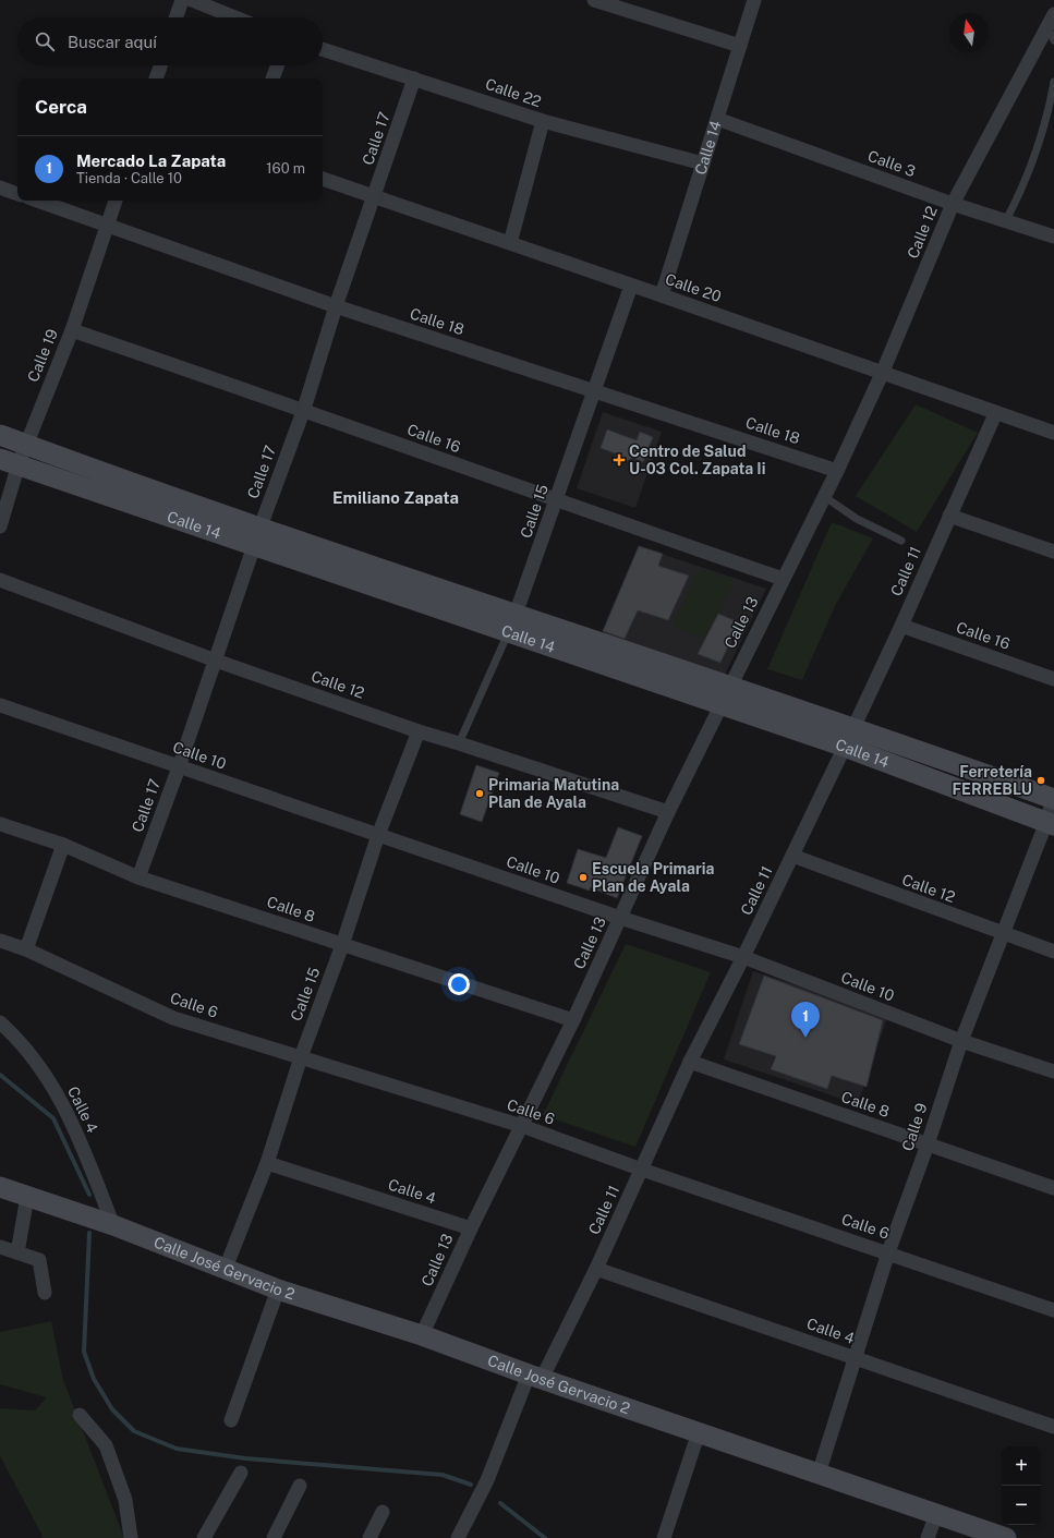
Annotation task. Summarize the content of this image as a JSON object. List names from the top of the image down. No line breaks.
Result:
{"streets":{"main road":["Calle 14","Calle José Gervacio 2"],"street":["Calle 22","Calle 17","Calle 3","Calle 12","Calle 20","Calle 18","Calle 19","Calle 16","Calle 15","Calle 11","Calle 13","Calle 10","Calle 8","Calle 6","Calle 4","Calle 9"]},"crossings":[["Calle 22","Calle 17"],["Calle 22","Calle 14"],["Calle 17","Calle 14"],["Calle 17","Calle 12"],["Calle 17","Calle 20"],["Calle 17","Calle 18"],["Calle 17","Calle 16"],["Calle 17","Calle 10"],["Calle 17","Calle 8"],["Calle 14","Calle 3"],["Calle 14","Calle 20"],["Calle 14","Calle 19"],["Calle 14","Calle 15"],["Calle 14","Calle 11"],["Calle 14","Calle 13"],["Calle 14","Calle 9"],["Calle 3","Calle 12"],["Calle 12","Calle 20"],["Calle 12","Calle 18"],["Calle 12","Calle 15"],["Calle 12","Calle 11"],["Calle 12","Calle 13"],["Calle 12","Calle 9"],["Calle 20","Calle 15"],["Calle 20","Calle 11"],["Calle 18","Calle 19"],["Calle 18","Calle 15"],["Calle 18","Calle 13"],["Calle 19","Calle 16"],["Calle 16","Calle 15"],["Calle 16","Calle 11"],["Calle 16","Calle 13"],["Calle 15","Calle 10"],["Calle 15","Calle 8"],["Calle 15","Calle 6"],["Calle 15","Calle 4"],["Calle 15","Calle José Gervacio 2"],["Calle 11","Calle 10"],["Calle 11","Calle 8"],["Calle 11","Calle 6"],["Calle 11","Calle 4"],["Calle 11","Calle José Gervacio 2"],["Calle 13","Calle 10"],["Calle 13","Calle 8"],["Calle 13","Calle 6"],["Calle 13","Calle 4"],["Calle 13","Calle José Gervacio 2"],["Calle 10","Calle 9"],["Calle 8","Calle 9"],["Calle 6","Calle 9"],["Calle 4","Calle 9"],["Calle 4","Calle José Gervacio 2"],["Calle 9","Calle José Gervacio 2"]],"districts":["Emiliano Zapata"],"places":{"health":["Centro de Salud U-03 Col. Zapata Ii"],"other":["Ferretería FERREBLU","Primaria Matutina Plan de Ayala","Escuela Primaria Plan de Ayala"]},"north":"top","page":{"search":"Buscar aquí","heading":"Cerca","list":[{"mark":"1","name":"Mercado La Zapata","note":"Tienda · Calle 10","value":"160 m"}],"pins":"1","map_buttons":["+","−"]}}
